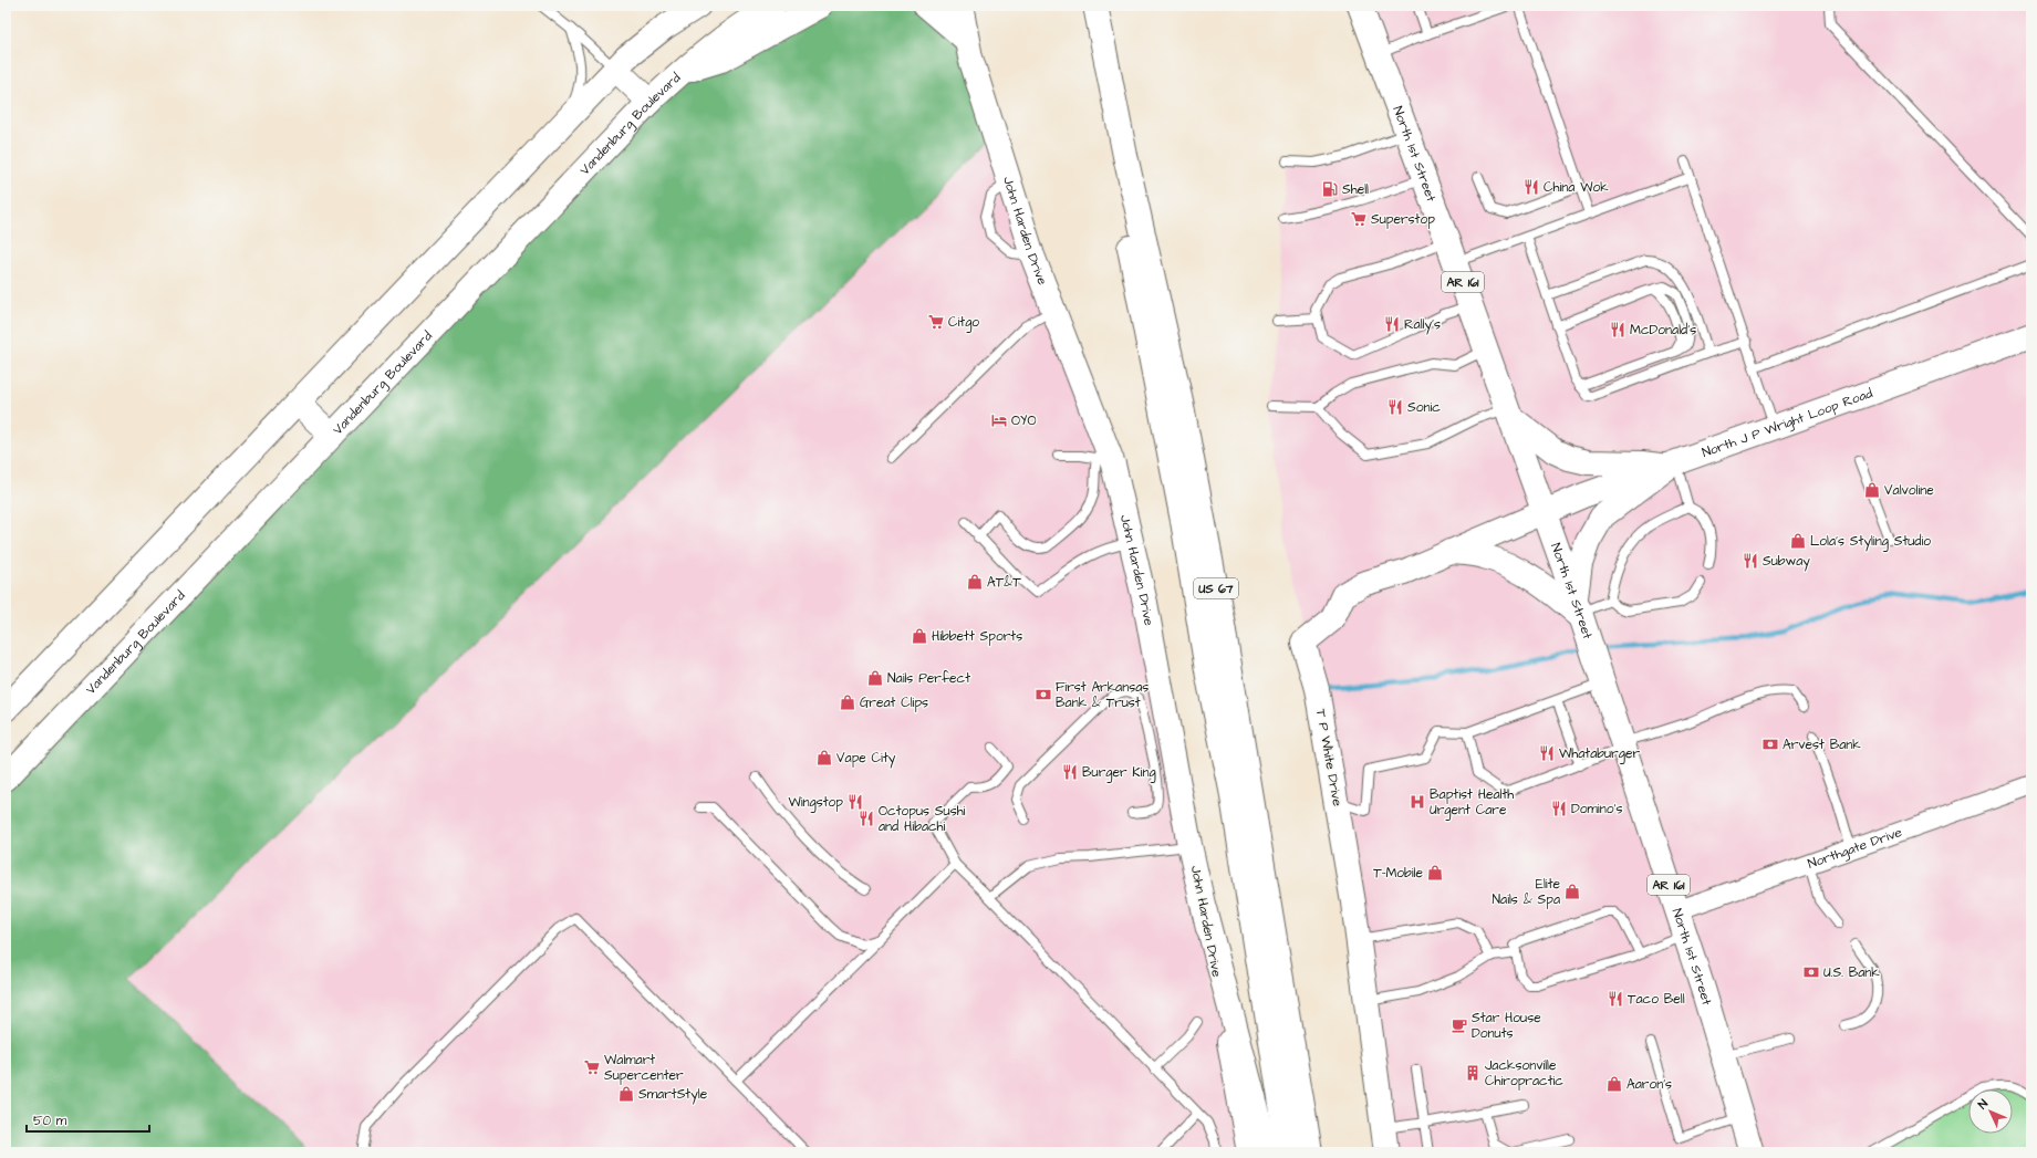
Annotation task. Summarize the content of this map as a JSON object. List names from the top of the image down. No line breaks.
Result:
{"streets":{"main road":["Vandenburg Boulevard","North 1st Street","John Harden Drive","AR 161","North J P Wright Loop Road","US 67","T P White Drive"],"street":["Northgate Drive"]},"crossings":[["North 1st Street","AR 161"],["North 1st Street","North J P Wright Loop Road"],["North 1st Street","T P White Drive"],["North 1st Street","Northgate Drive"],["North J P Wright Loop Road","T P White Drive"]],"places":{"restaurant":["China Wok","Rally's","McDonald's","Sonic","Subway","Whataburger","Burger King","Wingstop","Domino's","Octopus Sushi and Hibachi","Taco Bell"],"fuel station":["Shell"],"supermarket":["Superstop","Citgo","Walmart Supercenter"],"hotel":["OYO"],"shop":["Valvoline","Lola's Styling Studio","AT&T","Hibbett Sports","Nails Perfect","Great Clips","Vape City","T-Mobile","Elite Nails & Spa","Aaron's","SmartStyle"],"bank":["First Arkansas Bank & Trust","Arvest Bank","U.S. Bank"],"hospital":["Baptist Health Urgent Care"],"cafe":["Star House Donuts"],"building":["Jacksonville Chiropractic"]},"scale_bar":"50 m","north":"top left"}
